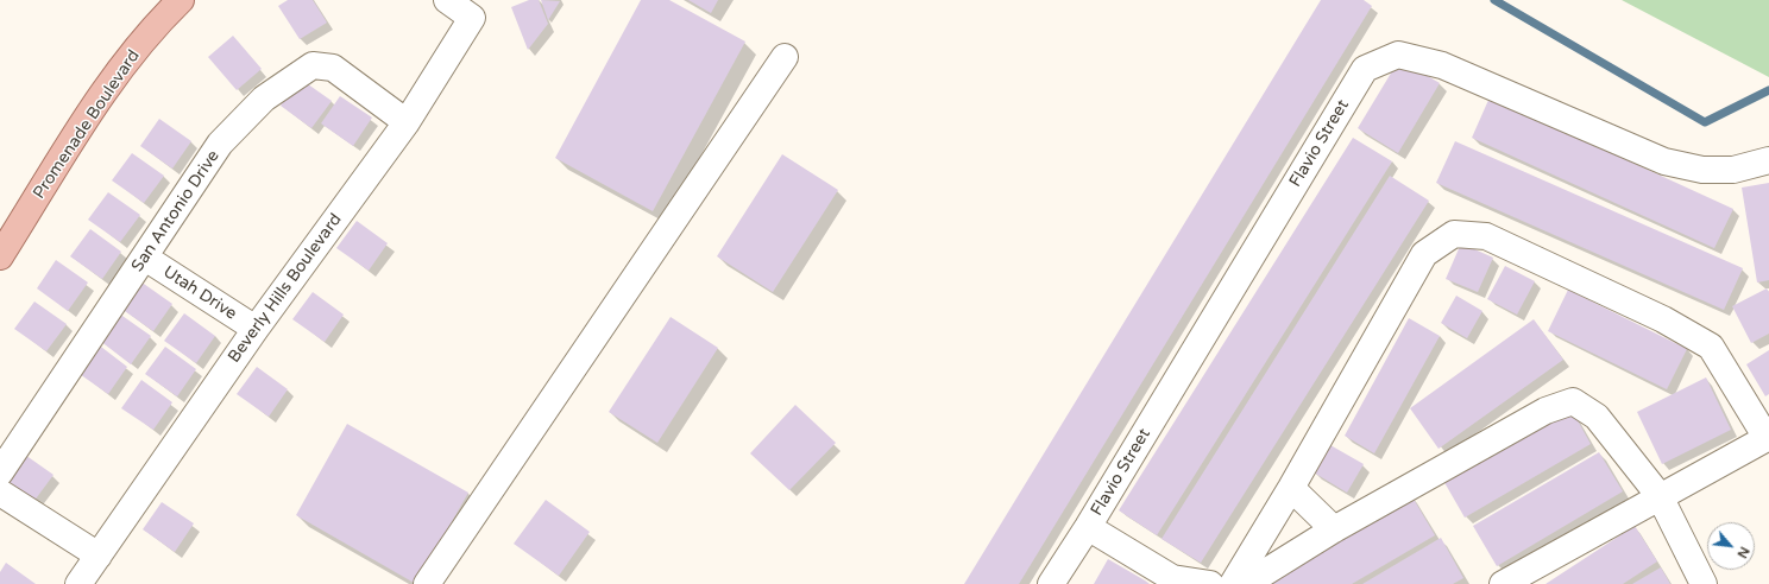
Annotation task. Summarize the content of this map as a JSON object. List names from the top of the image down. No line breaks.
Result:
{"streets":{"main road":["Promenade Boulevard"],"street":["Flavio Street","San Antonio Drive","Beverly Hills Boulevard","Utah Drive"]},"crossings":[["San Antonio Drive","Beverly Hills Boulevard"],["San Antonio Drive","Utah Drive"],["Beverly Hills Boulevard","Utah Drive"]],"north":"bottom right"}
